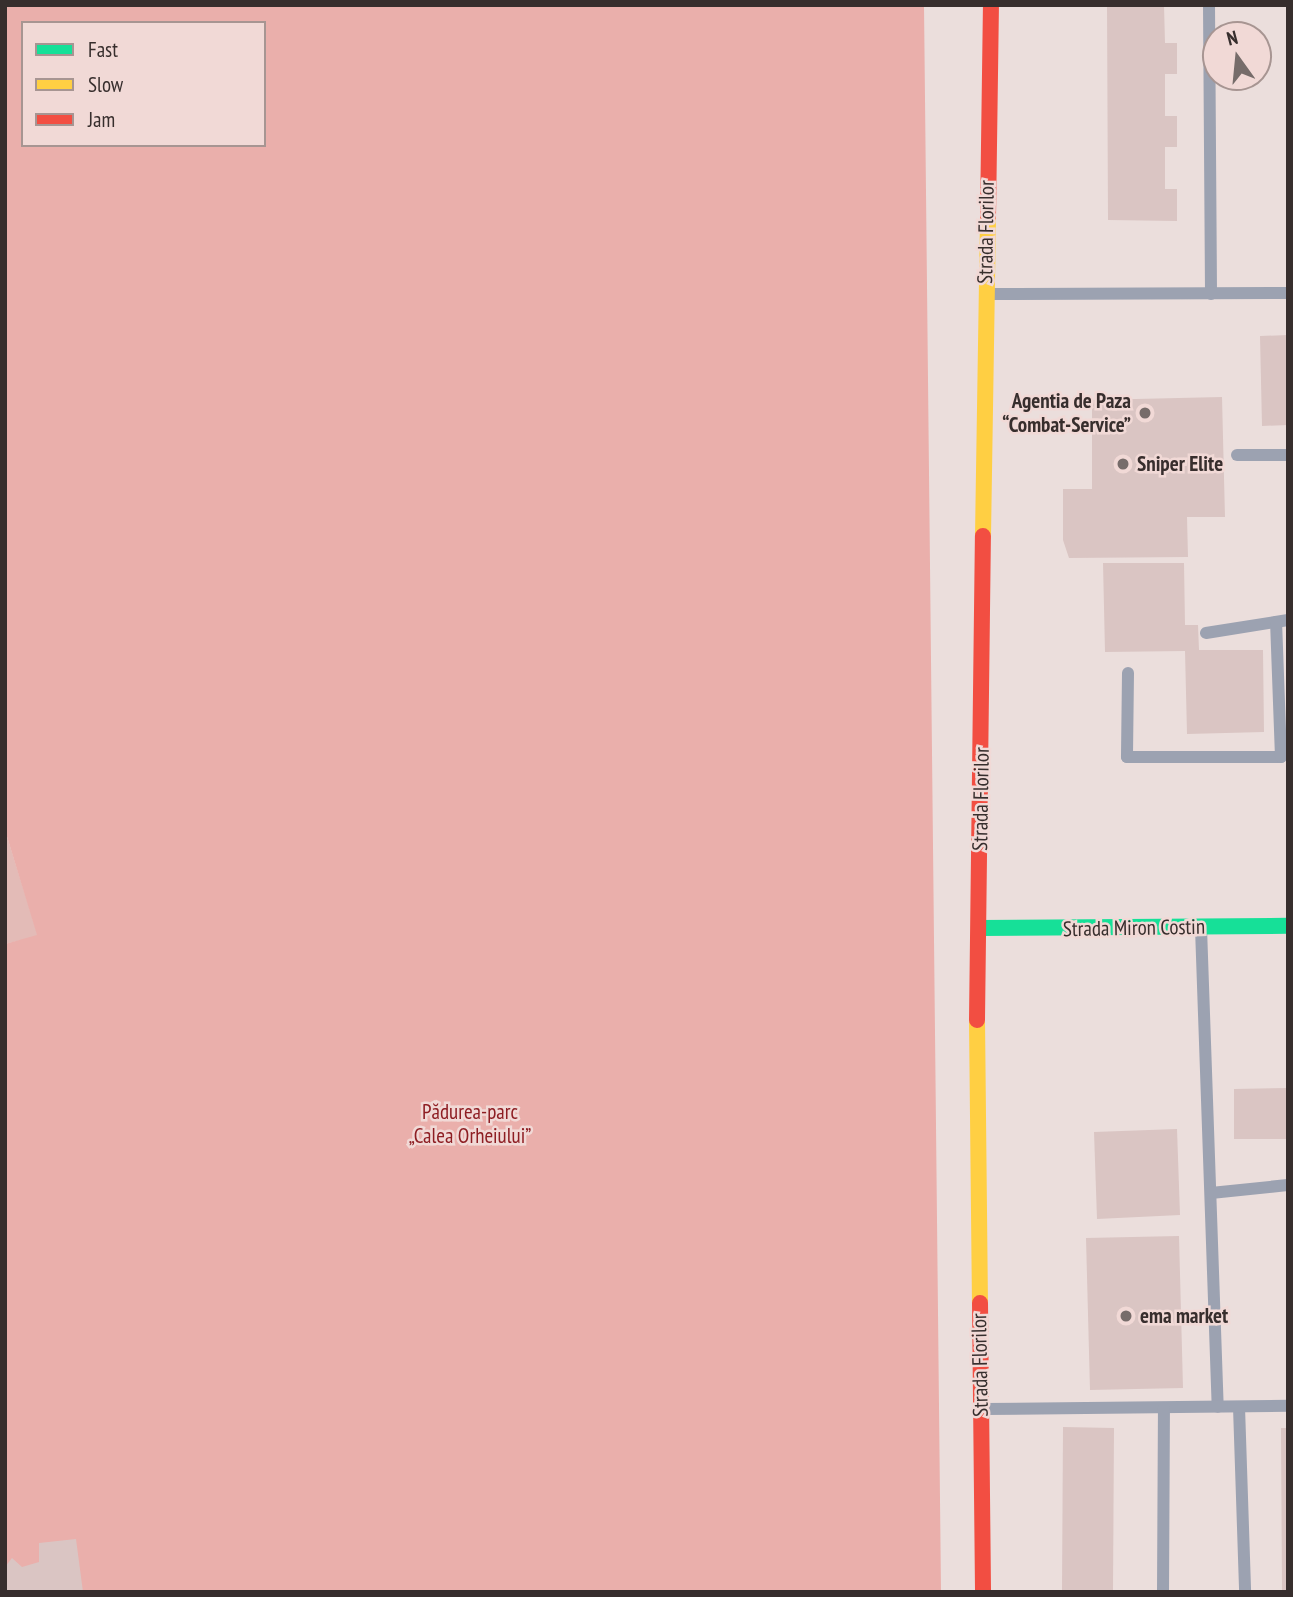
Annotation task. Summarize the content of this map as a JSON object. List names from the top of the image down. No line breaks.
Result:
{"streets":{"main road":["Strada Florilor","Strada Miron Costin"]},"crossings":[["Strada Florilor","Strada Miron Costin"]],"parks":["Pădurea-parc „Calea Orheiului”"],"places":["Agentia de Paza “Combat-Service”","Sniper Elite","ema market"],"legend":["Fast","Slow","Jam"],"north":"top"}
